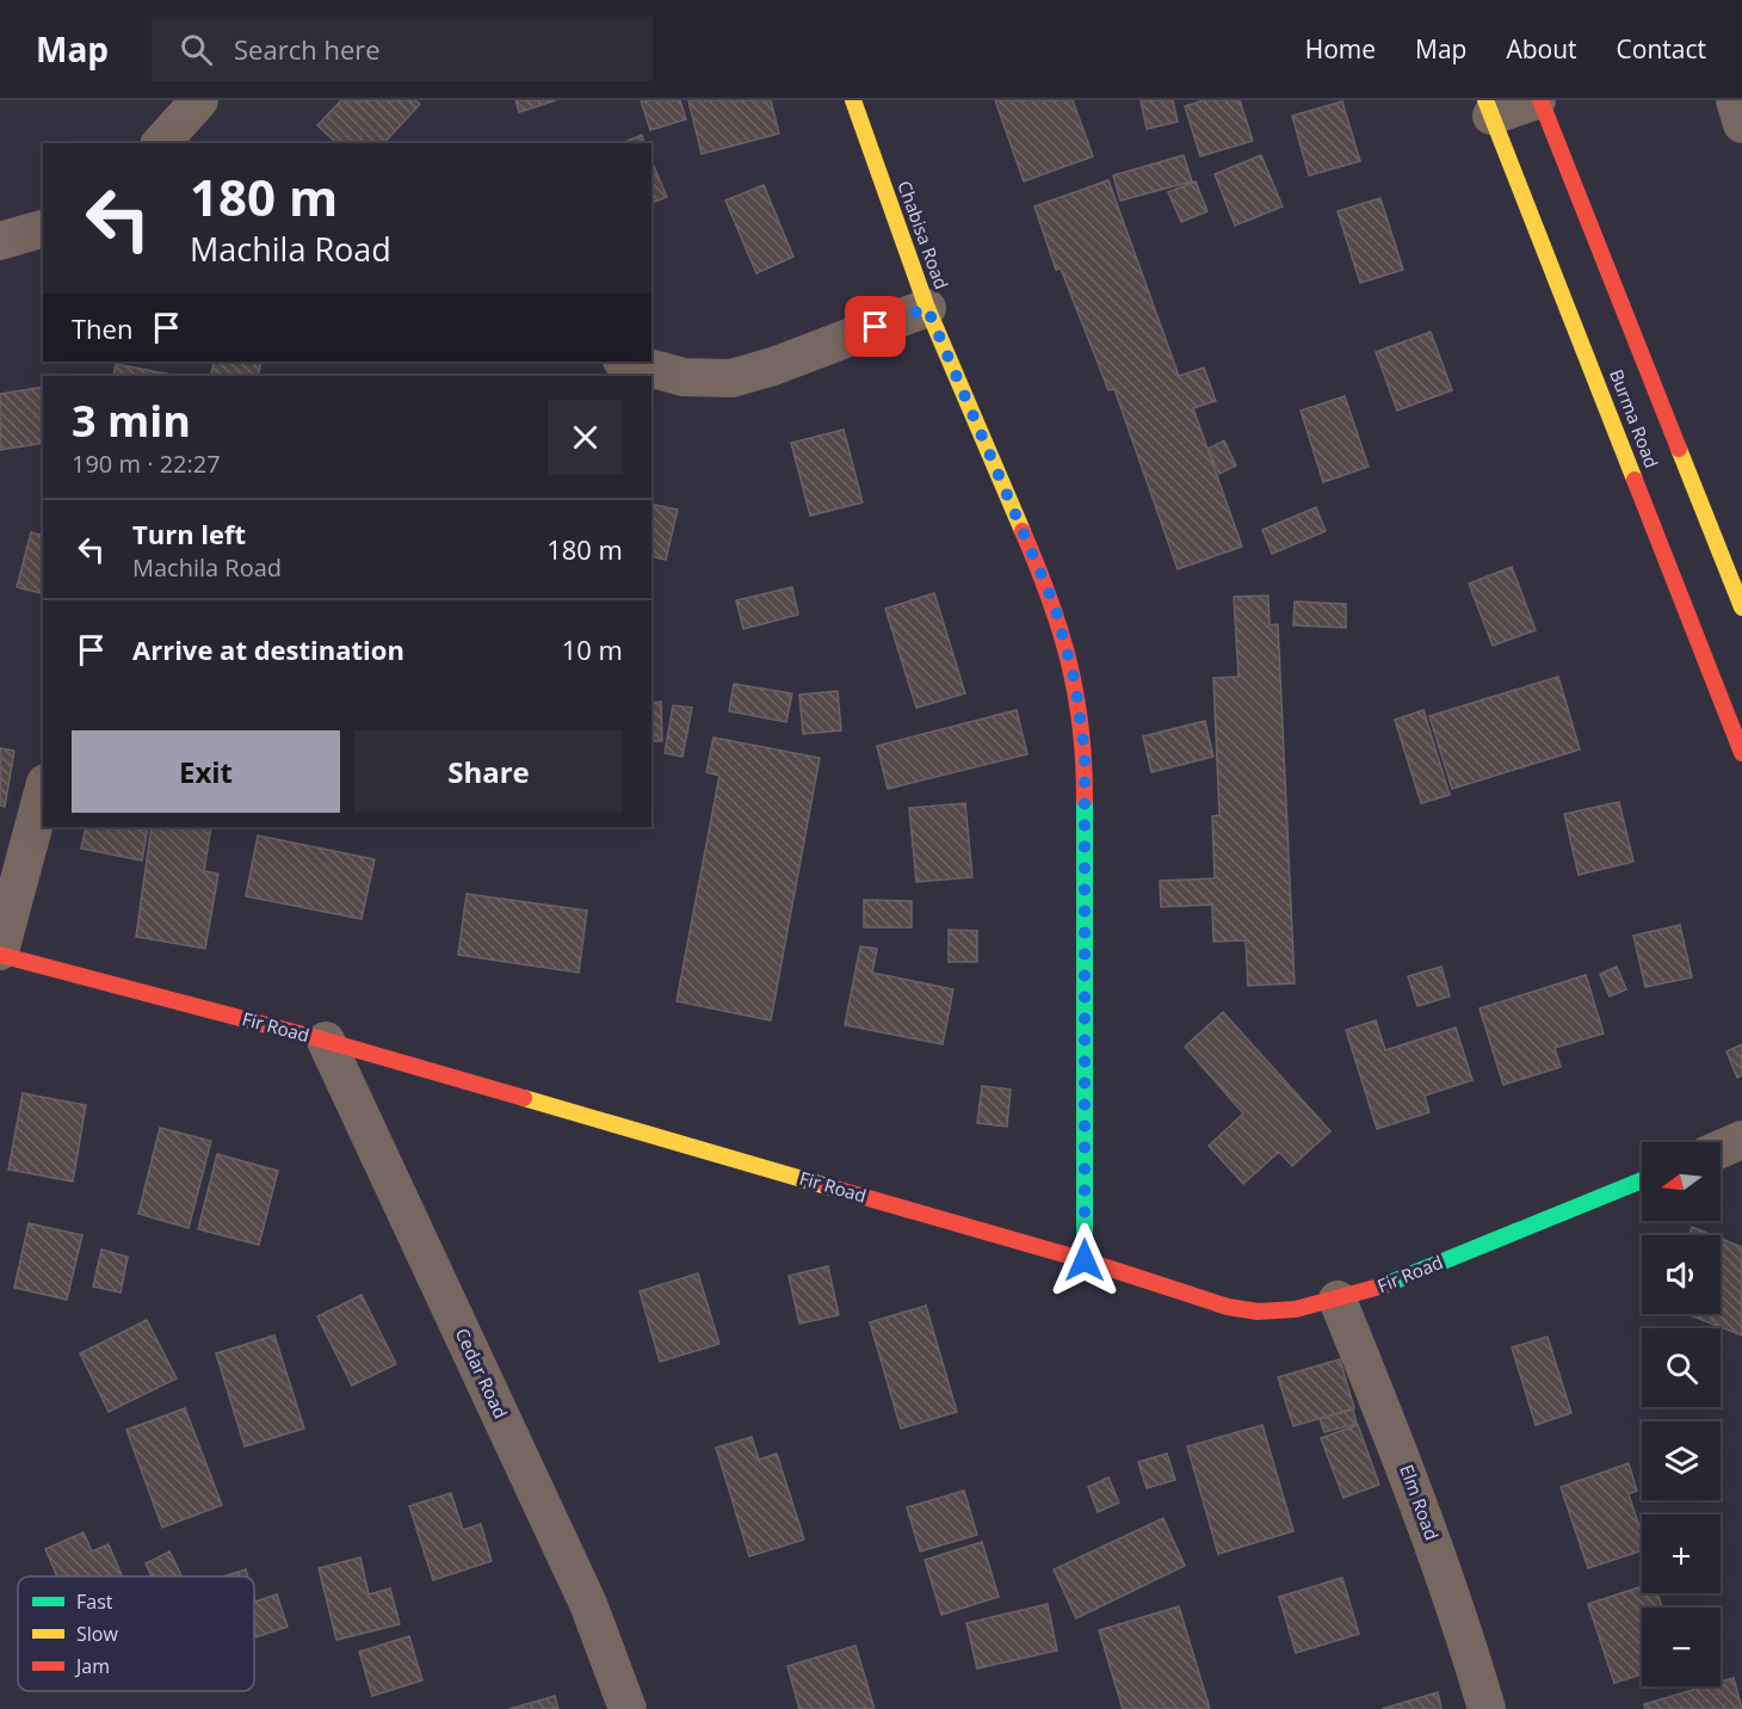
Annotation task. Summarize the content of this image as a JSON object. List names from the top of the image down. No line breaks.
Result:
{"streets":{"street":["Chabisa Road","Burma Road","Fir Road","Cedar Road","Elm Road"]},"crossings":[["Chabisa Road","Fir Road"],["Fir Road","Cedar Road"],["Fir Road","Elm Road"]],"legend":["Fast","Slow","Jam"],"north":"left","page":{"header":"Map","search":"Search here","nav":["Home","Map","About","Contact"],"turn":["180 m","Machila Road"],"then":"Then","heading":["3 min","190 m · 22:27"],"list":[{"name":"Turn left","note":"Machila Road","value":"180 m"},{"name":"Arrive at destination","value":"10 m"}],"buttons":["Exit","Share"],"map_buttons":["+","−"]}}
